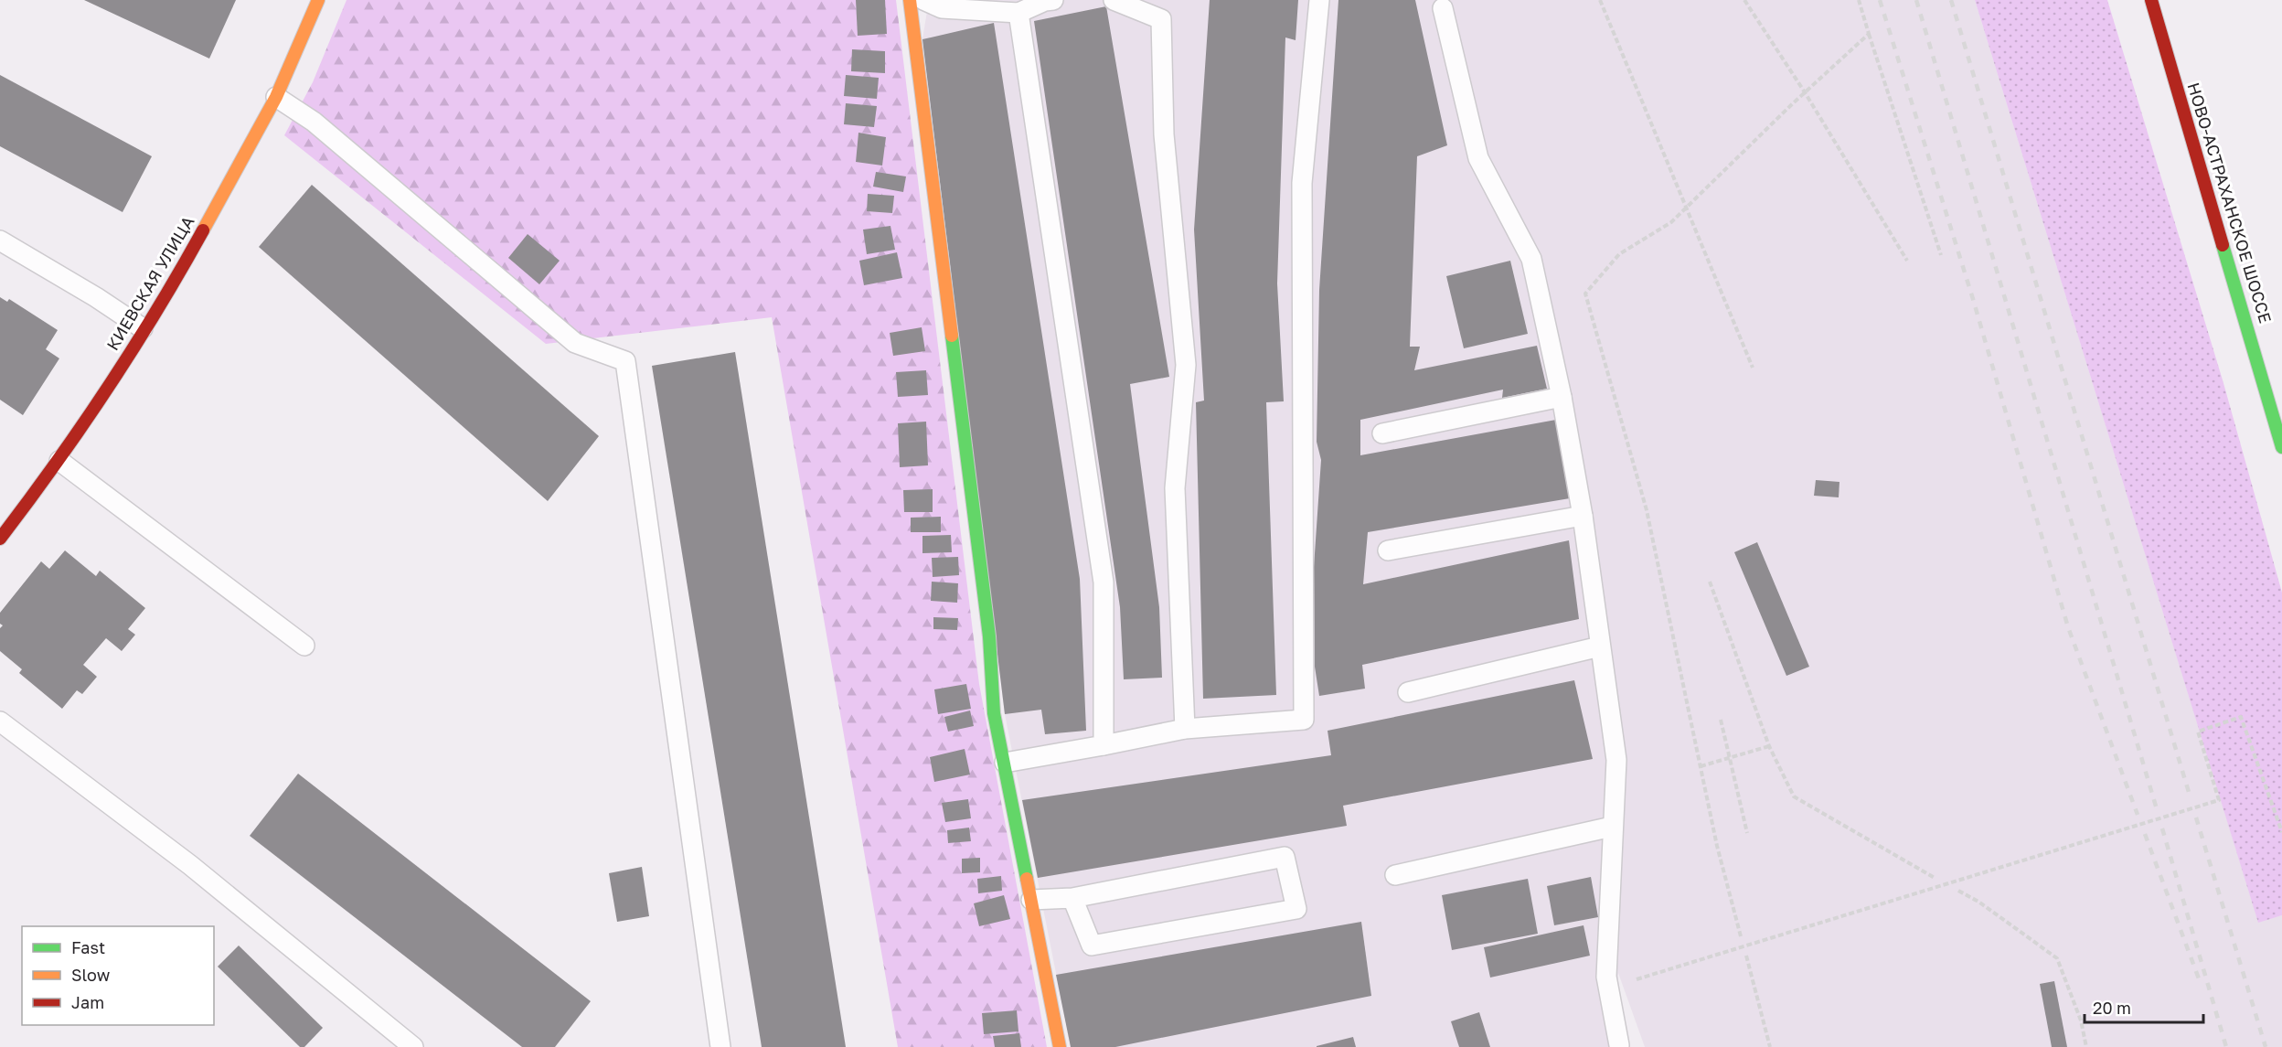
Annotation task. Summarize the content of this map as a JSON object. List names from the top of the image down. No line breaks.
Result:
{"streets":{"street":["НОВО-АСТРАХАНСКОЕ ШОССЕ","КИЕВСКАЯ УЛИЦА"]},"legend":["Fast","Slow","Jam"],"scale_bar":"20 m"}
